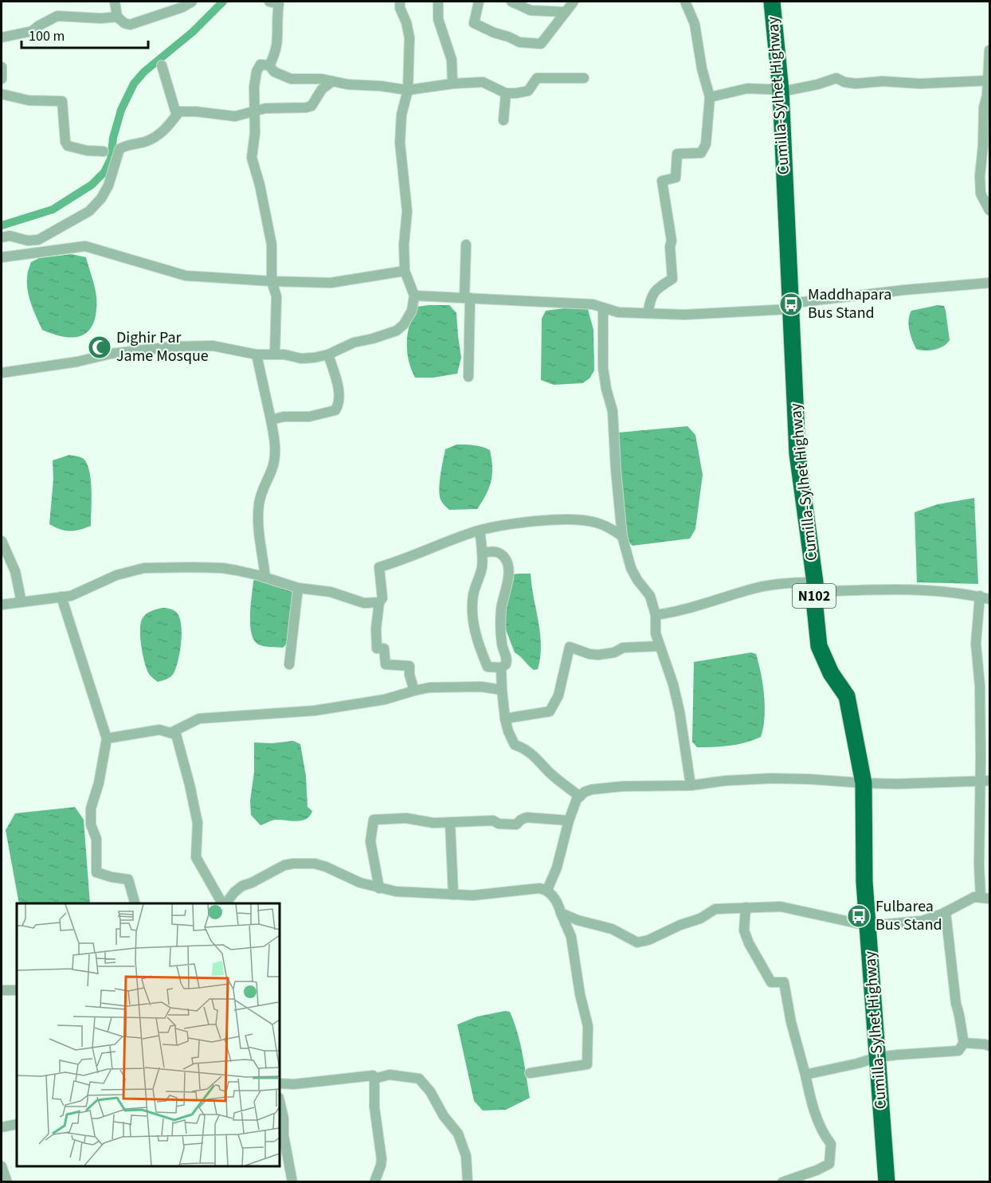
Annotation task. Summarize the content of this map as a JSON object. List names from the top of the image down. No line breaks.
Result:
{"streets":{"highway":["Cumilla-Sylhet Highway","N102"]},"places":{"bus stop":["Maddhapara Bus Stand","Fulbarea Bus Stand"],"mosque":["Dighir Par Jame Mosque"]},"scale_bar":"100 m"}
